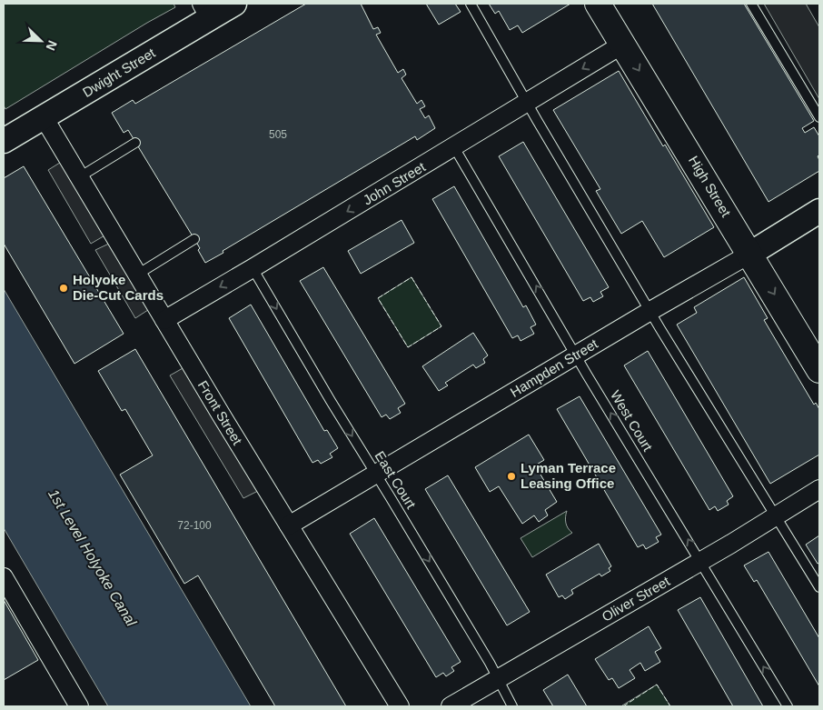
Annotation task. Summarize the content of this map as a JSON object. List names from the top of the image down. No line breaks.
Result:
{"streets":{"main road":["High Street"],"street":["Dwight Street","John Street","Hampden Street","Front Street","Oliver Street"],"lane":["West Court","East Court"]},"crossings":[["Dwight Street","Front Street"],["John Street","High Street"],["John Street","Front Street"],["John Street","West Court"],["John Street","East Court"],["High Street","Hampden Street"],["Hampden Street","Front Street"],["Hampden Street","West Court"],["Hampden Street","East Court"],["West Court","Oliver Street"],["East Court","Oliver Street"]],"one_way":["John Street","High Street","West Court","East Court"],"water":["1st Level Holyoke Canal"],"places":["Holyoke Die-Cut Cards","Lyman Terrace Leasing Office"],"house_numbers":["505","72-100"],"north":"bottom right"}
